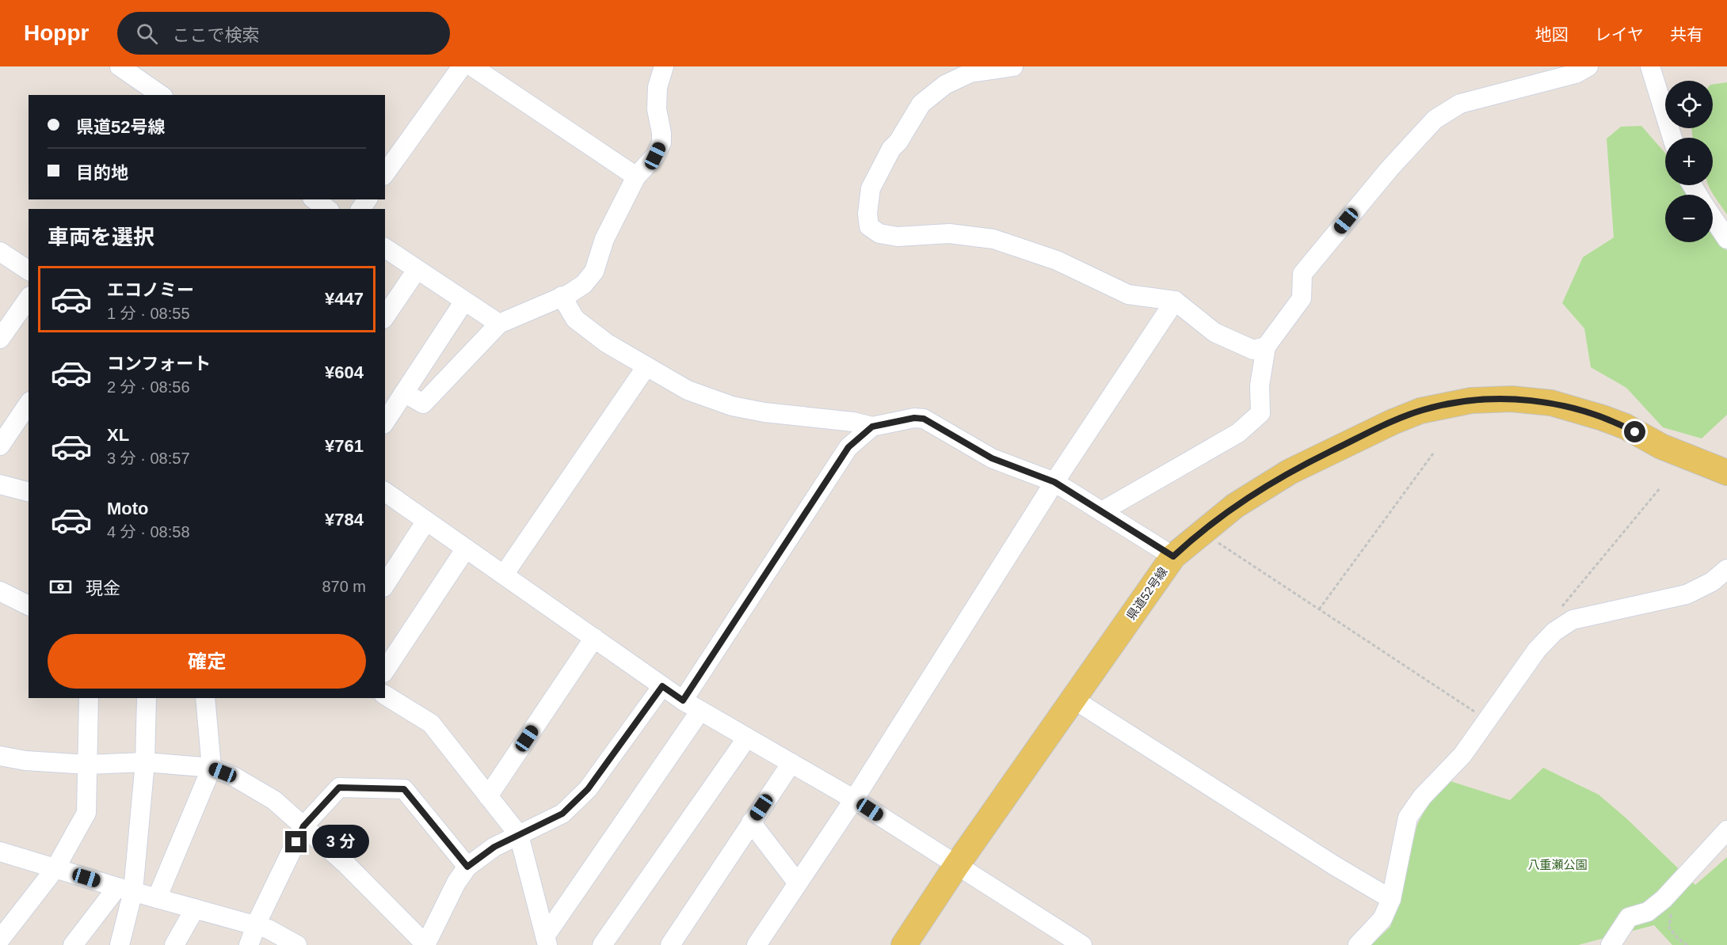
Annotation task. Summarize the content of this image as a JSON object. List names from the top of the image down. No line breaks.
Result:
{"streets":{"main road":["県道52号線"]},"parks":["八重瀬公園"],"page":{"header":"Hoppr","search":"ここで検索","nav":["地図","レイヤ","共有"],"map_buttons":["+","−"],"banner":["県道52号線","目的地"],"heading":"車両を選択","list":[{"name":"エコノミー","note":"1 分 · 08:55","value":"¥447"},{"name":"コンフォート","note":"2 分 · 08:56","value":"¥604"},{"name":"XL","note":"3 分 · 08:57","value":"¥761"},{"name":"Moto","note":"4 分 · 08:58","value":"¥784"}],"pay":["現金","870 m"],"buttons":"確定","bubble":"3 分"}}
